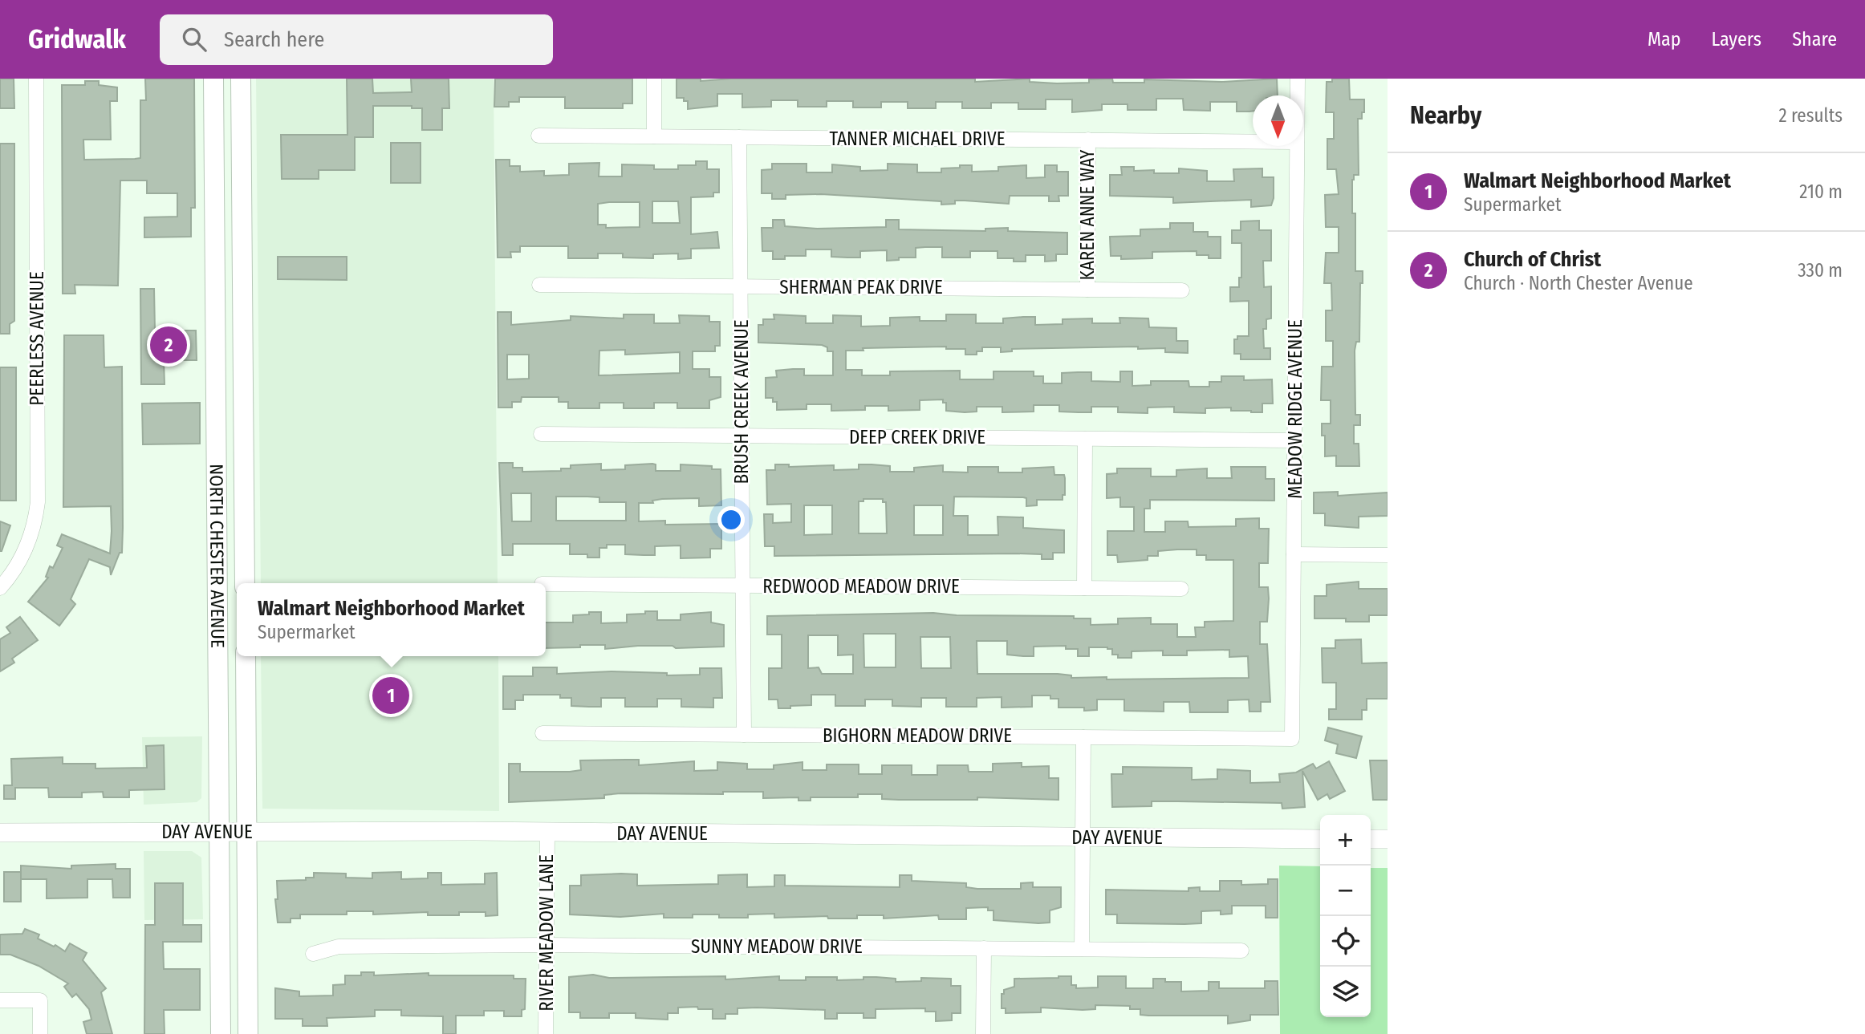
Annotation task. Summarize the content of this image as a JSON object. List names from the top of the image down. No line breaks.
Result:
{"streets":{"main road":["NORTH CHESTER AVENUE"],"street":["TANNER MICHAEL DRIVE","KAREN ANNE WAY","SHERMAN PEAK DRIVE","PEERLESS AVENUE","BRUSH CREEK AVENUE","MEADOW RIDGE AVENUE","DEEP CREEK DRIVE","REDWOOD MEADOW DRIVE","BIGHORN MEADOW DRIVE","DAY AVENUE","RIVER MEADOW LANE","SUNNY MEADOW DRIVE"]},"crossings":[["TANNER MICHAEL DRIVE","KAREN ANNE WAY"],["TANNER MICHAEL DRIVE","BRUSH CREEK AVENUE"],["KAREN ANNE WAY","SHERMAN PEAK DRIVE"],["SHERMAN PEAK DRIVE","BRUSH CREEK AVENUE"],["BRUSH CREEK AVENUE","DEEP CREEK DRIVE"],["BRUSH CREEK AVENUE","REDWOOD MEADOW DRIVE"],["BRUSH CREEK AVENUE","BIGHORN MEADOW DRIVE"],["MEADOW RIDGE AVENUE","DEEP CREEK DRIVE"],["MEADOW RIDGE AVENUE","BIGHORN MEADOW DRIVE"],["NORTH CHESTER AVENUE","DAY AVENUE"],["DAY AVENUE","RIVER MEADOW LANE"],["RIVER MEADOW LANE","SUNNY MEADOW DRIVE"]],"north":"bottom","page":{"header":"Gridwalk","search":"Search here","nav":["Map","Layers","Share"],"heading":["Nearby","2 results"],"list":[{"mark":"1","name":"Walmart Neighborhood Market","note":"Supermarket","value":"210 m"},{"mark":"2","name":"Church of Christ","note":"Church · North Chester Avenue","value":"330 m"}],"pins":["2","1"],"popup":["Walmart Neighborhood Market","Supermarket"],"map_buttons":["+","−"]}}
